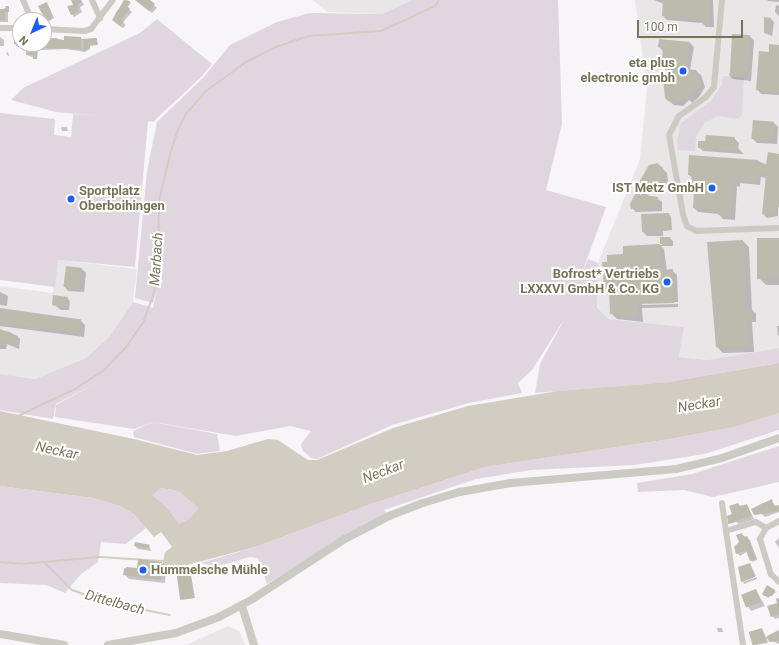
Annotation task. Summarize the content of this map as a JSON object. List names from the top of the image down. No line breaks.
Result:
{"water":["Marbach","Neckar","Dittelbach"],"places":["eta plus electronic gmbh","IST Metz GmbH","Sportplatz Oberboihingen","Bofrost* Vertriebs LXXXVI GmbH & Co. KG","Hummelsche Mühle"],"scale_bar":"100 m","north":"bottom left"}
